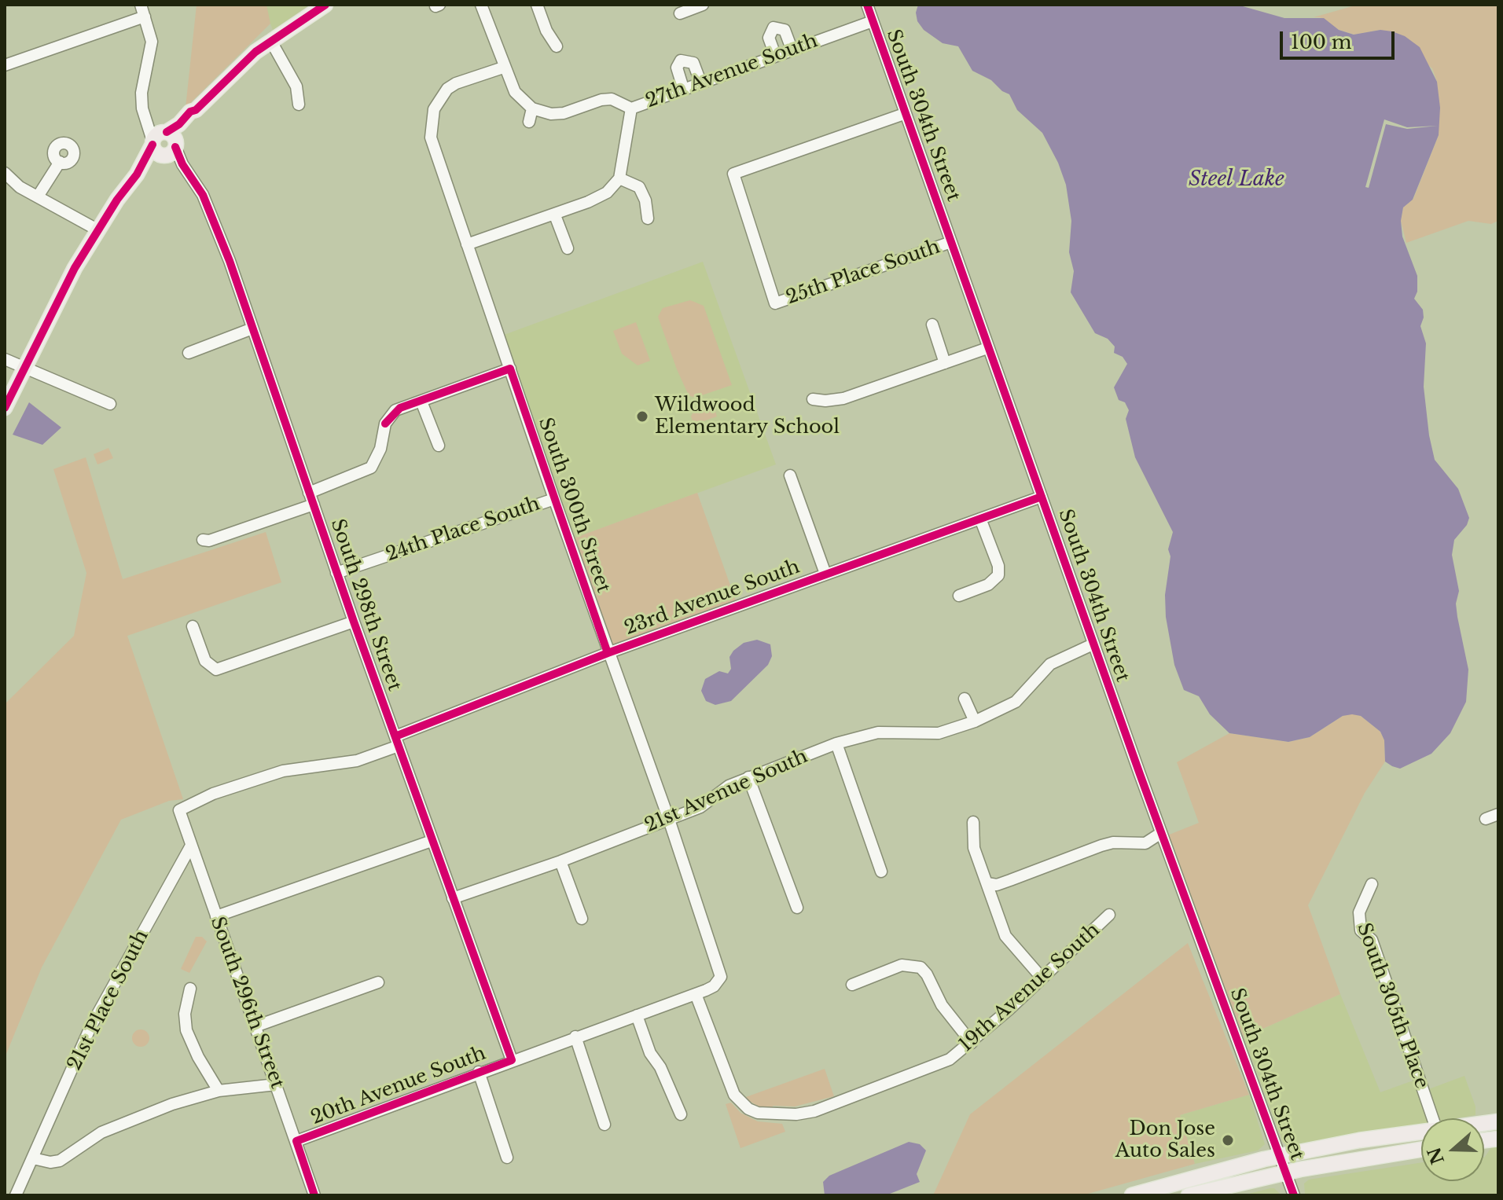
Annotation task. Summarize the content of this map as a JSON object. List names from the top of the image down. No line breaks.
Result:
{"streets":{"street":["27th Avenue South","South 304th Street","25th Place South","South 300th Street","24th Place South","23rd Avenue South","South 298th Street","21st Avenue South","19th Avenue South","21st Place South","South 296th Street","South 305th Place","20th Avenue South"]},"crossings":[["27th Avenue South","South 304th Street"],["South 304th Street","25th Place South"],["South 304th Street","23rd Avenue South"],["South 304th Street","21st Avenue South"],["South 300th Street","24th Place South"],["South 300th Street","23rd Avenue South"],["South 300th Street","21st Avenue South"],["South 300th Street","20th Avenue South"],["24th Place South","South 298th Street"],["23rd Avenue South","South 298th Street"],["23rd Avenue South","South 296th Street"],["South 298th Street","21st Avenue South"],["South 298th Street","20th Avenue South"],["19th Avenue South","20th Avenue South"],["21st Place South","South 296th Street"],["South 296th Street","20th Avenue South"]],"water":["Steel Lake"],"places":["Wildwood Elementary School","Don Jose Auto Sales"],"scale_bar":"100 m","north":"left"}
